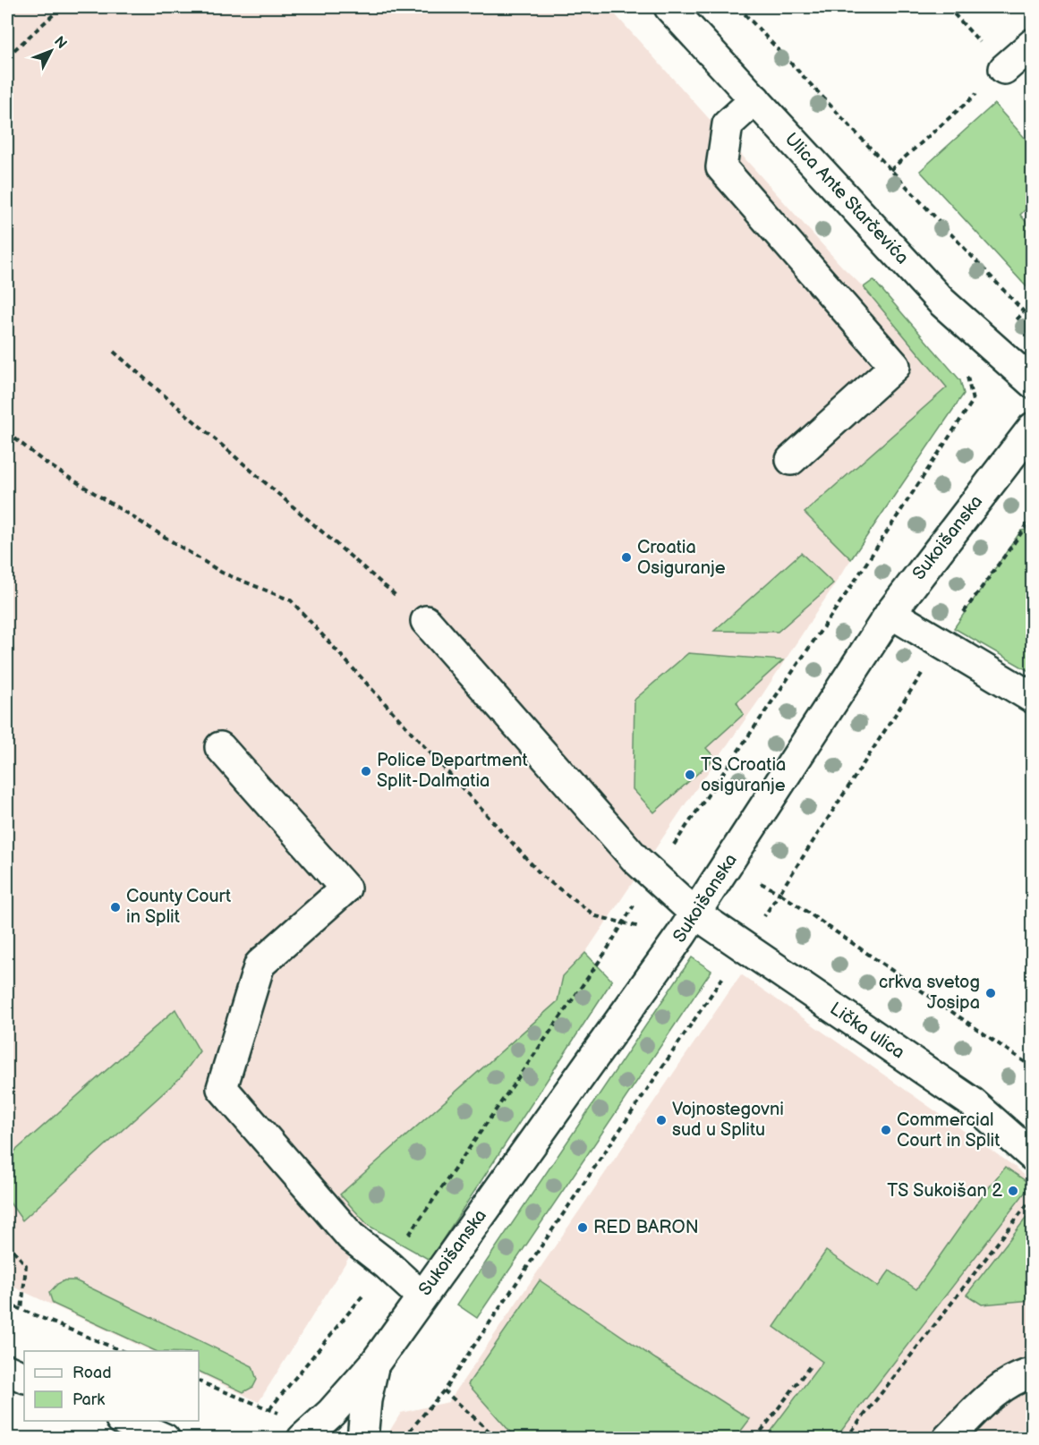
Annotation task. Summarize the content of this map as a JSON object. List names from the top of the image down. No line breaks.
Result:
{"streets":{"street":["Ulica Ante Starčevića","Sukoišanska","Lička ulica"]},"crossings":[["Sukoišanska","Lička ulica"]],"places":["Croatia Osiguranje","Police Department Split-Dalmatia","TS Croatia osiguranje","County Court in Split","crkva svetog Josipa","Vojnostegovni sud u Splitu","Commercial Court in Split","TS Sukoišan 2","RED BARON"],"legend":["Road","Park"],"north":"top right"}
